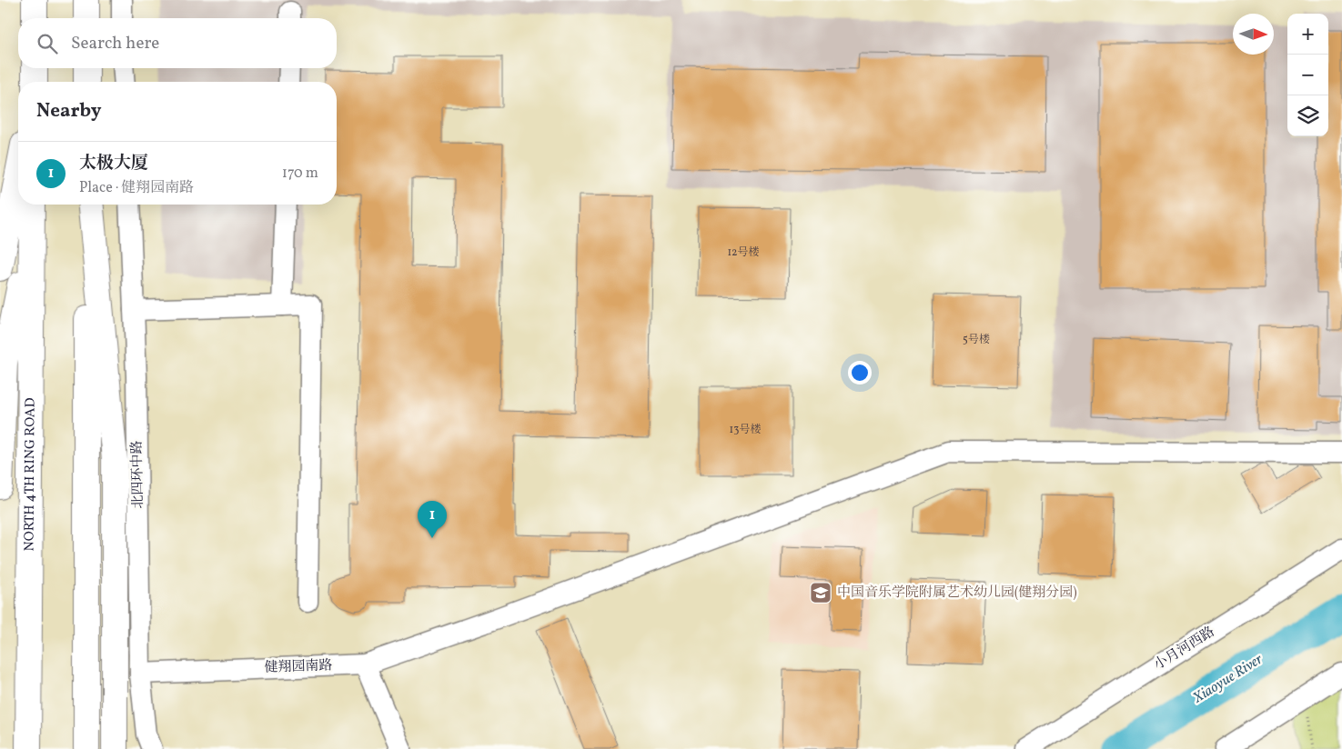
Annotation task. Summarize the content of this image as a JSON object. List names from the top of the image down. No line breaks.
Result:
{"streets":{"highway":["NORTH 4TH RING ROAD"],"street":["北四环中路","小月河西路","健翔园南路"]},"crossings":[["北四环中路","健翔园南路"]],"water":["Xiaoyue River"],"places":{"school or university":["中国音乐学院附属艺术幼儿园(健翔分园)"]},"house_numbers":["12号楼","5号楼","13号楼"],"north":"right","page":{"map_buttons":["+","−"],"search":"Search here","heading":"Nearby","list":[{"mark":"1","name":"太极大厦","note":"Place · 健翔园南路","value":"170 m"}],"pins":"1"}}
